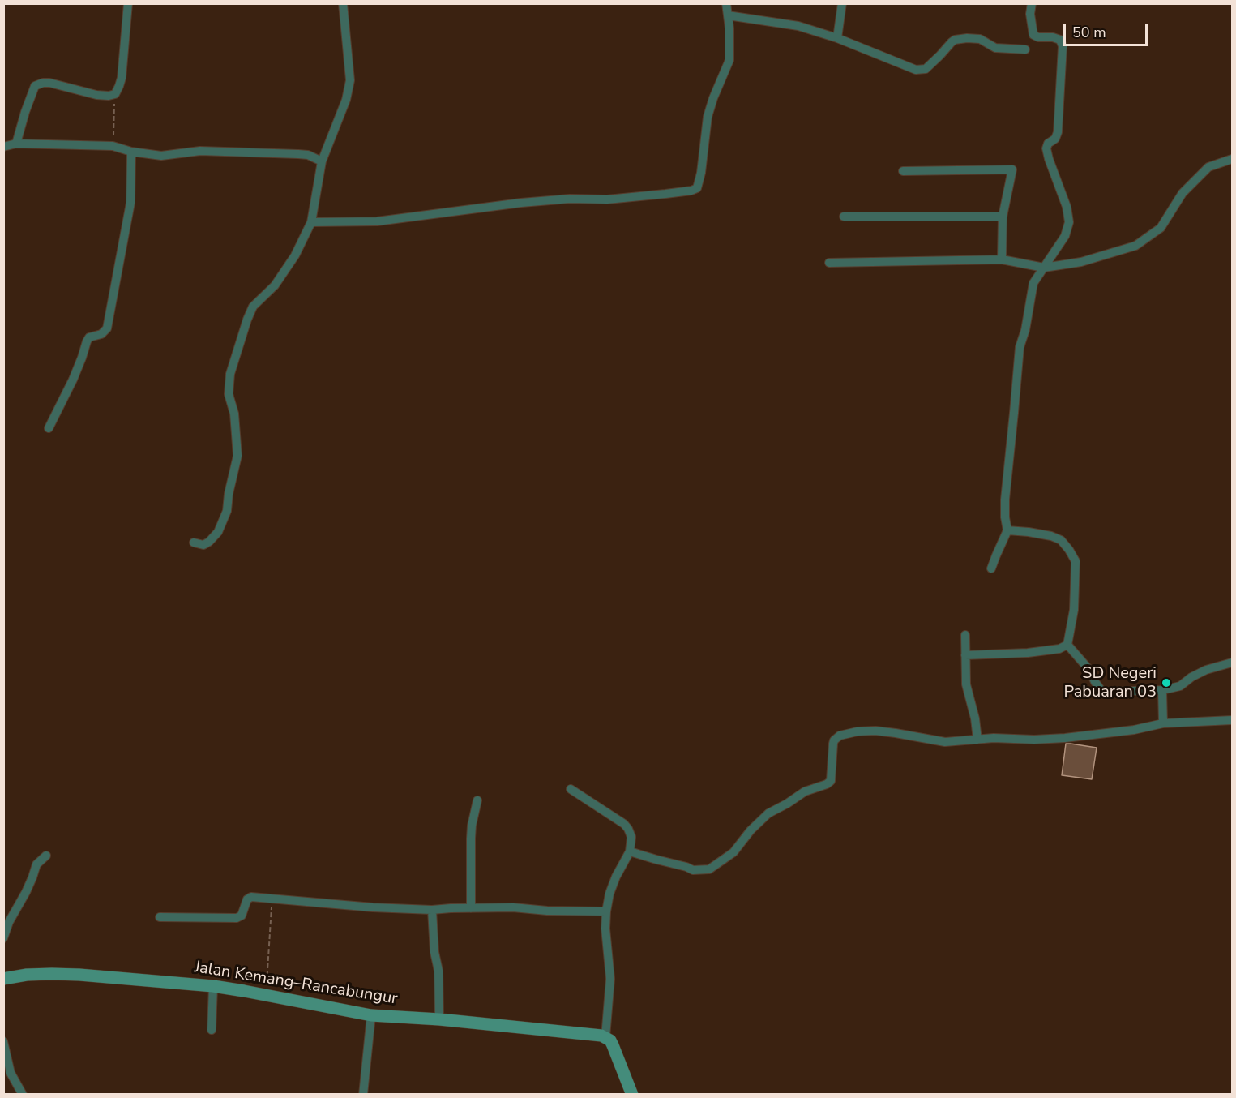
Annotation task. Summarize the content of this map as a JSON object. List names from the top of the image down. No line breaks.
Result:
{"streets":{"street":["Jalan Kemang–Rancabungur"]},"places":["SD Negeri Pabuaran 03"],"scale_bar":"50 m"}
